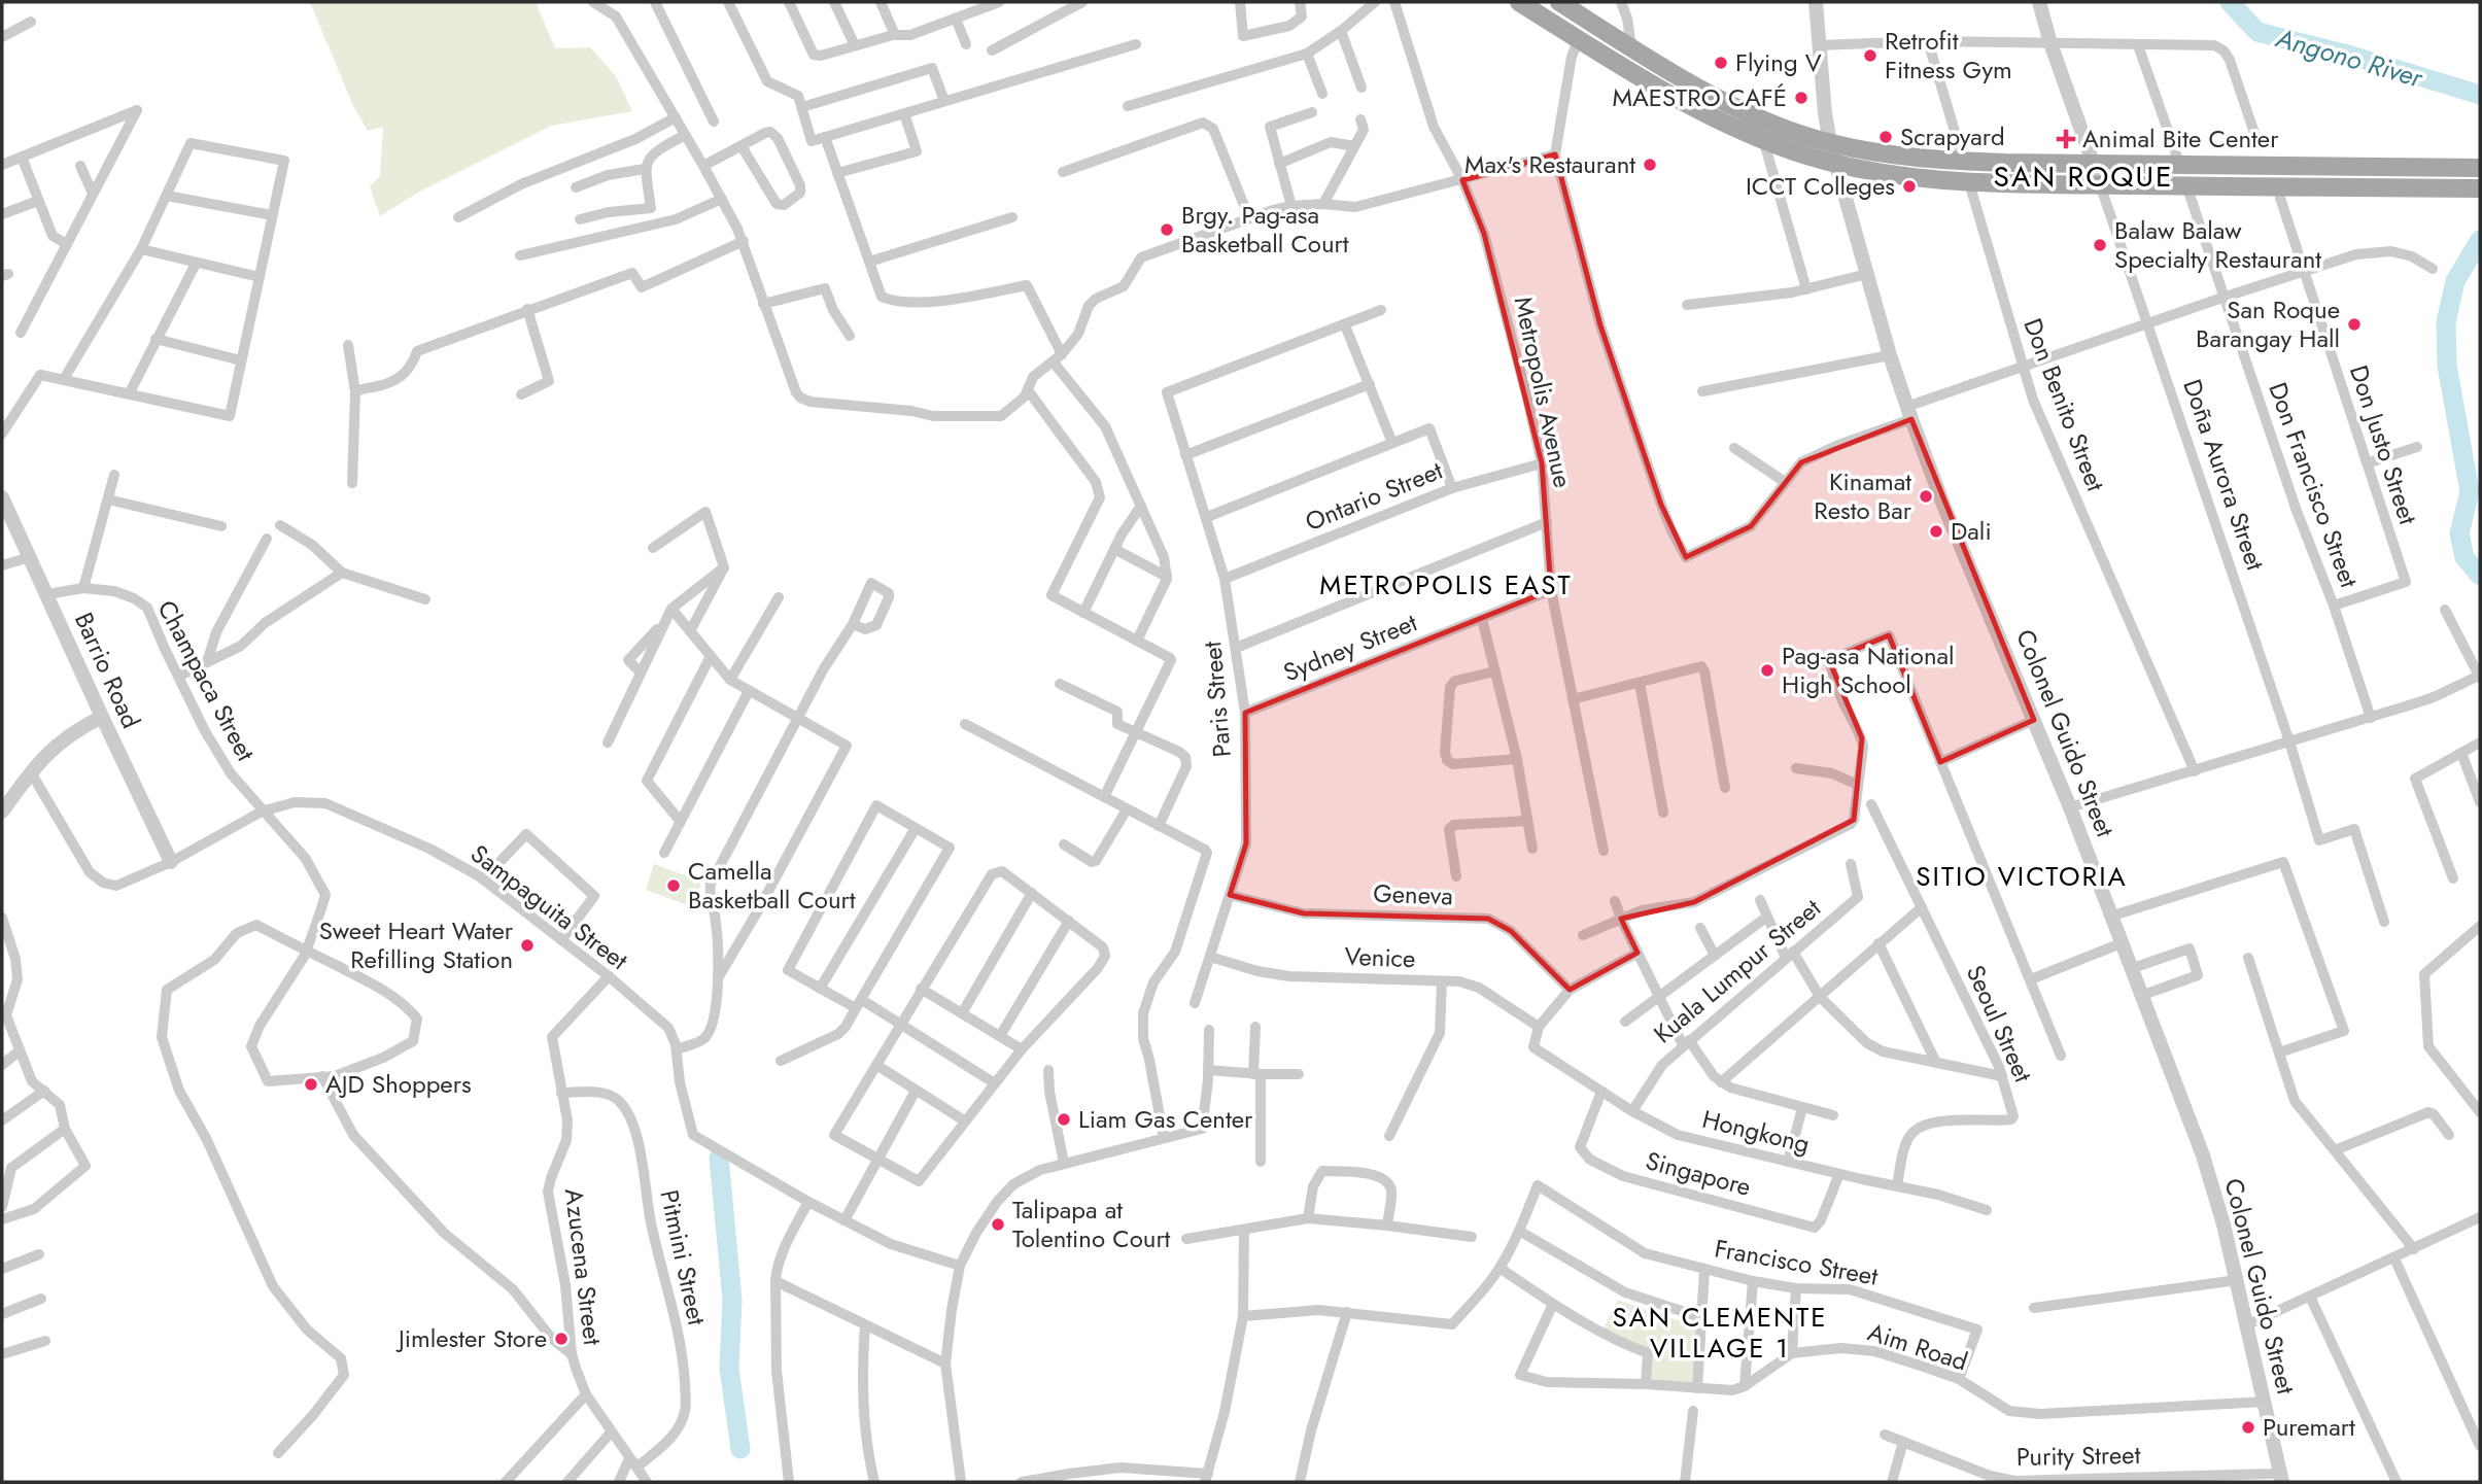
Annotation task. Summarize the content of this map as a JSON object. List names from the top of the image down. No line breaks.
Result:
{"streets":{"street":["Metropolis Avenue","Don Benito Street","Don Justo Street","Doña Aurora Street","Don Francisco Street","Ontario Street","Sydney Street","Barrio Road","Champaca Street","Paris Street","Colonel Guido Street","Geneva","Sampaguita Street","Venice","Kuala Lumpur Street","Seoul Street","Hongkong","Singapore","Pitmini Street","Francisco Street","Azucena Street","Aim Road","Purity Street"]},"crossings":[["Metropolis Avenue","Ontario Street"],["Metropolis Avenue","Sydney Street"],["Don Justo Street","Don Francisco Street"],["Ontario Street","Paris Street"],["Sydney Street","Paris Street"],["Barrio Road","Champaca Street"],["Barrio Road","Sampaguita Street"],["Champaca Street","Sampaguita Street"],["Paris Street","Geneva"],["Paris Street","Venice"],["Colonel Guido Street","Aim Road"],["Colonel Guido Street","Purity Street"],["Sampaguita Street","Azucena Street"],["Venice","Hongkong"],["Kuala Lumpur Street","Hongkong"],["Seoul Street","Hongkong"],["Hongkong","Singapore"],["Pitmini Street","Azucena Street"],["Francisco Street","Aim Road"]],"districts":["SAN ROQUE","METROPOLIS EAST","SITIO VICTORIA","SAN CLEMENTE VILLAGE 1"],"water":["Angono River"],"places":{"other":["Retrofit Fitness Gym","Flying V","MAESTRO CAFÉ","Scrapyard","Max's Restaurant","ICCT Colleges","Brgy. Pag-asa Basketball Court","Balaw Balaw Specialty Restaurant","San Roque Barangay Hall","Kinamat Resto Bar","Dali","Pag-asa National High School","Camella Basketball Court","Sweet Heart Water Refilling Station","AJD Shoppers","Liam Gas Center","Talipapa at Tolentino Court","Jimlester Store","Puremart"],"health":["Animal Bite Center"]}}
